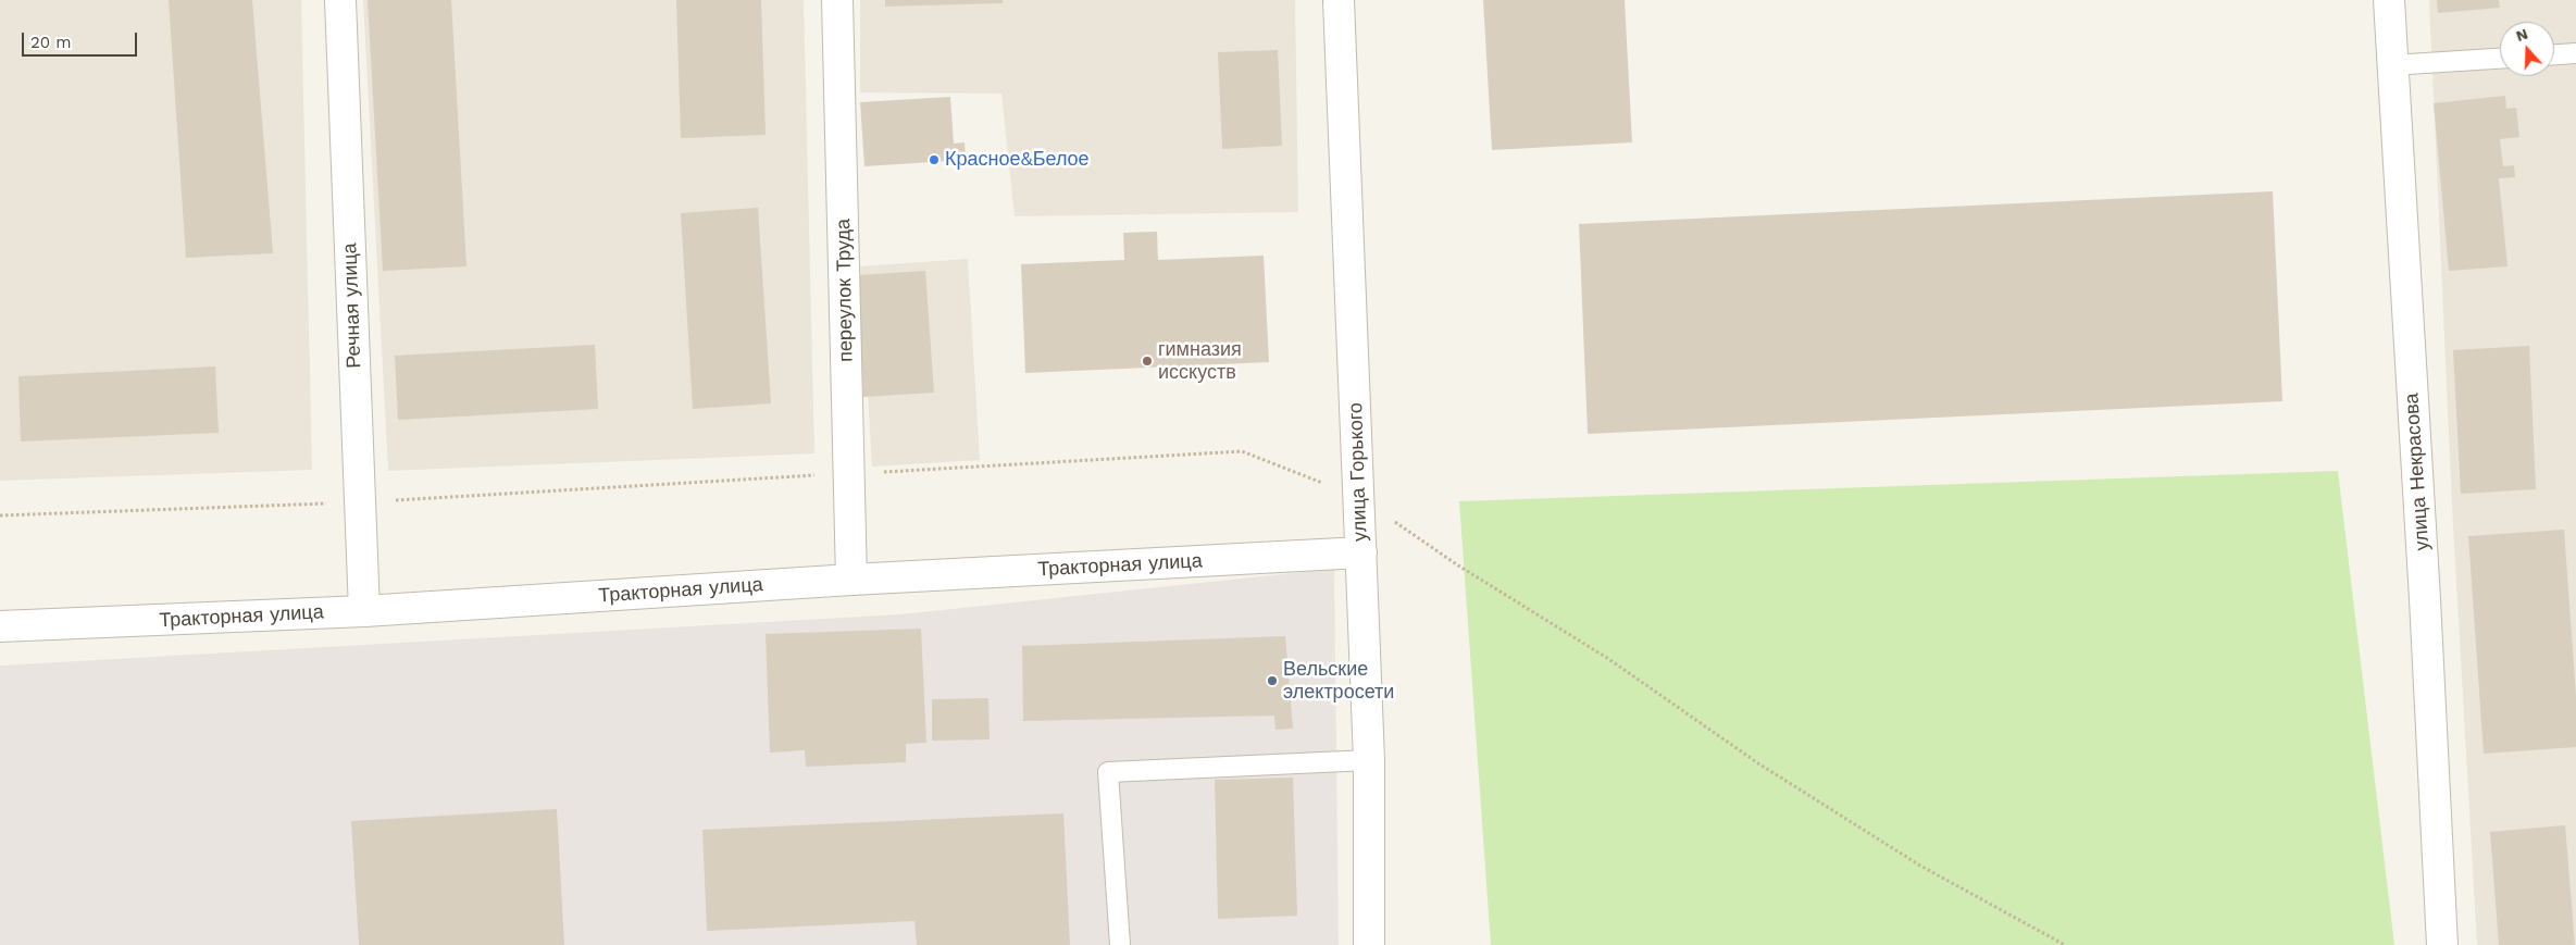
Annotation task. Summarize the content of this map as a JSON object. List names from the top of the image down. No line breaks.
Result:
{"streets":{"street":["переулок Труда","Речная улица","улица Горького","улица Некрасова","Тракторная улица"]},"crossings":[["переулок Труда","Тракторная улица"],["Речная улица","Тракторная улица"],["улица Горького","Тракторная улица"]],"places":["Красное&Белое","гимназия исскуств","Вельские электросети"],"scale_bar":"20 m","north":"top"}
